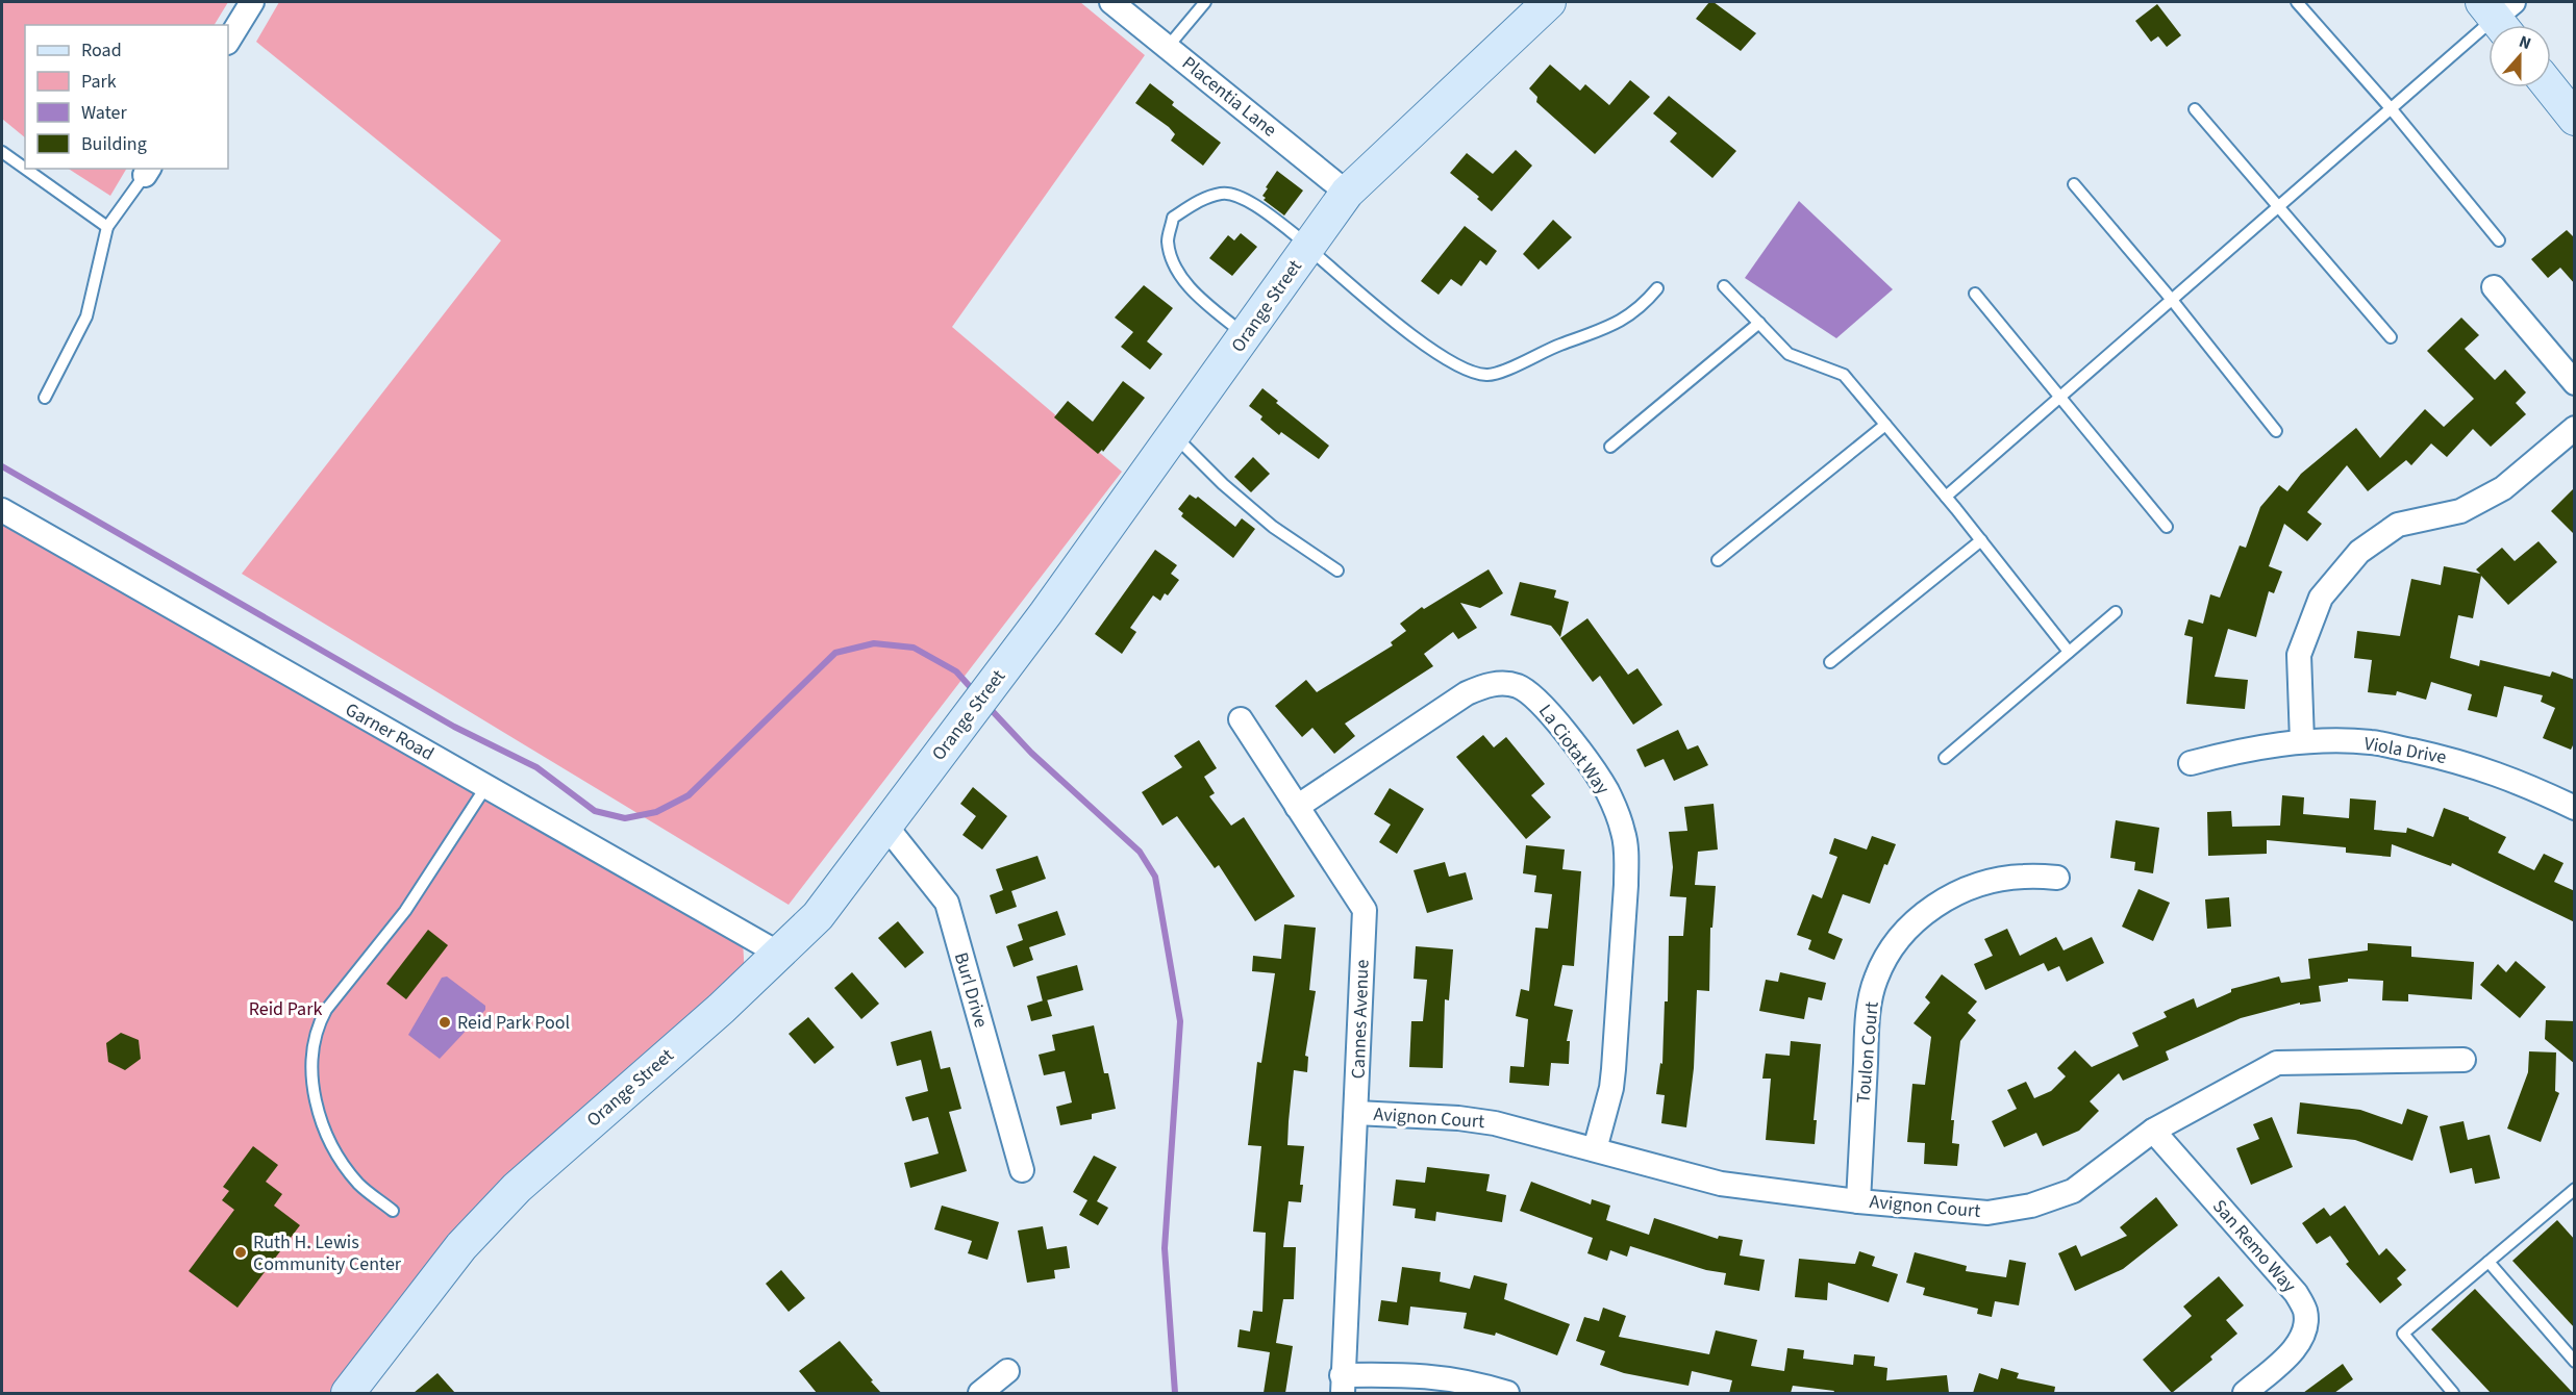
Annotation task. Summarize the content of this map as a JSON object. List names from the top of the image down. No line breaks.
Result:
{"streets":{"street":["Placentia Lane","Orange Street","Garner Road","La Ciotat Way","Viola Drive","Burl Drive","Cannes Avenue","Toulon Court","Avignon Court","San Remo Way"]},"crossings":[["Placentia Lane","Orange Street"],["Orange Street","Garner Road"],["Orange Street","Burl Drive"],["La Ciotat Way","Cannes Avenue"],["La Ciotat Way","Avignon Court"],["Cannes Avenue","Avignon Court"],["Toulon Court","Avignon Court"],["Avignon Court","San Remo Way"]],"parks":["Reid Park"],"places":["Reid Park Pool","Ruth H. Lewis Community Center"],"legend":["Road","Park","Water","Building"],"north":"top"}
